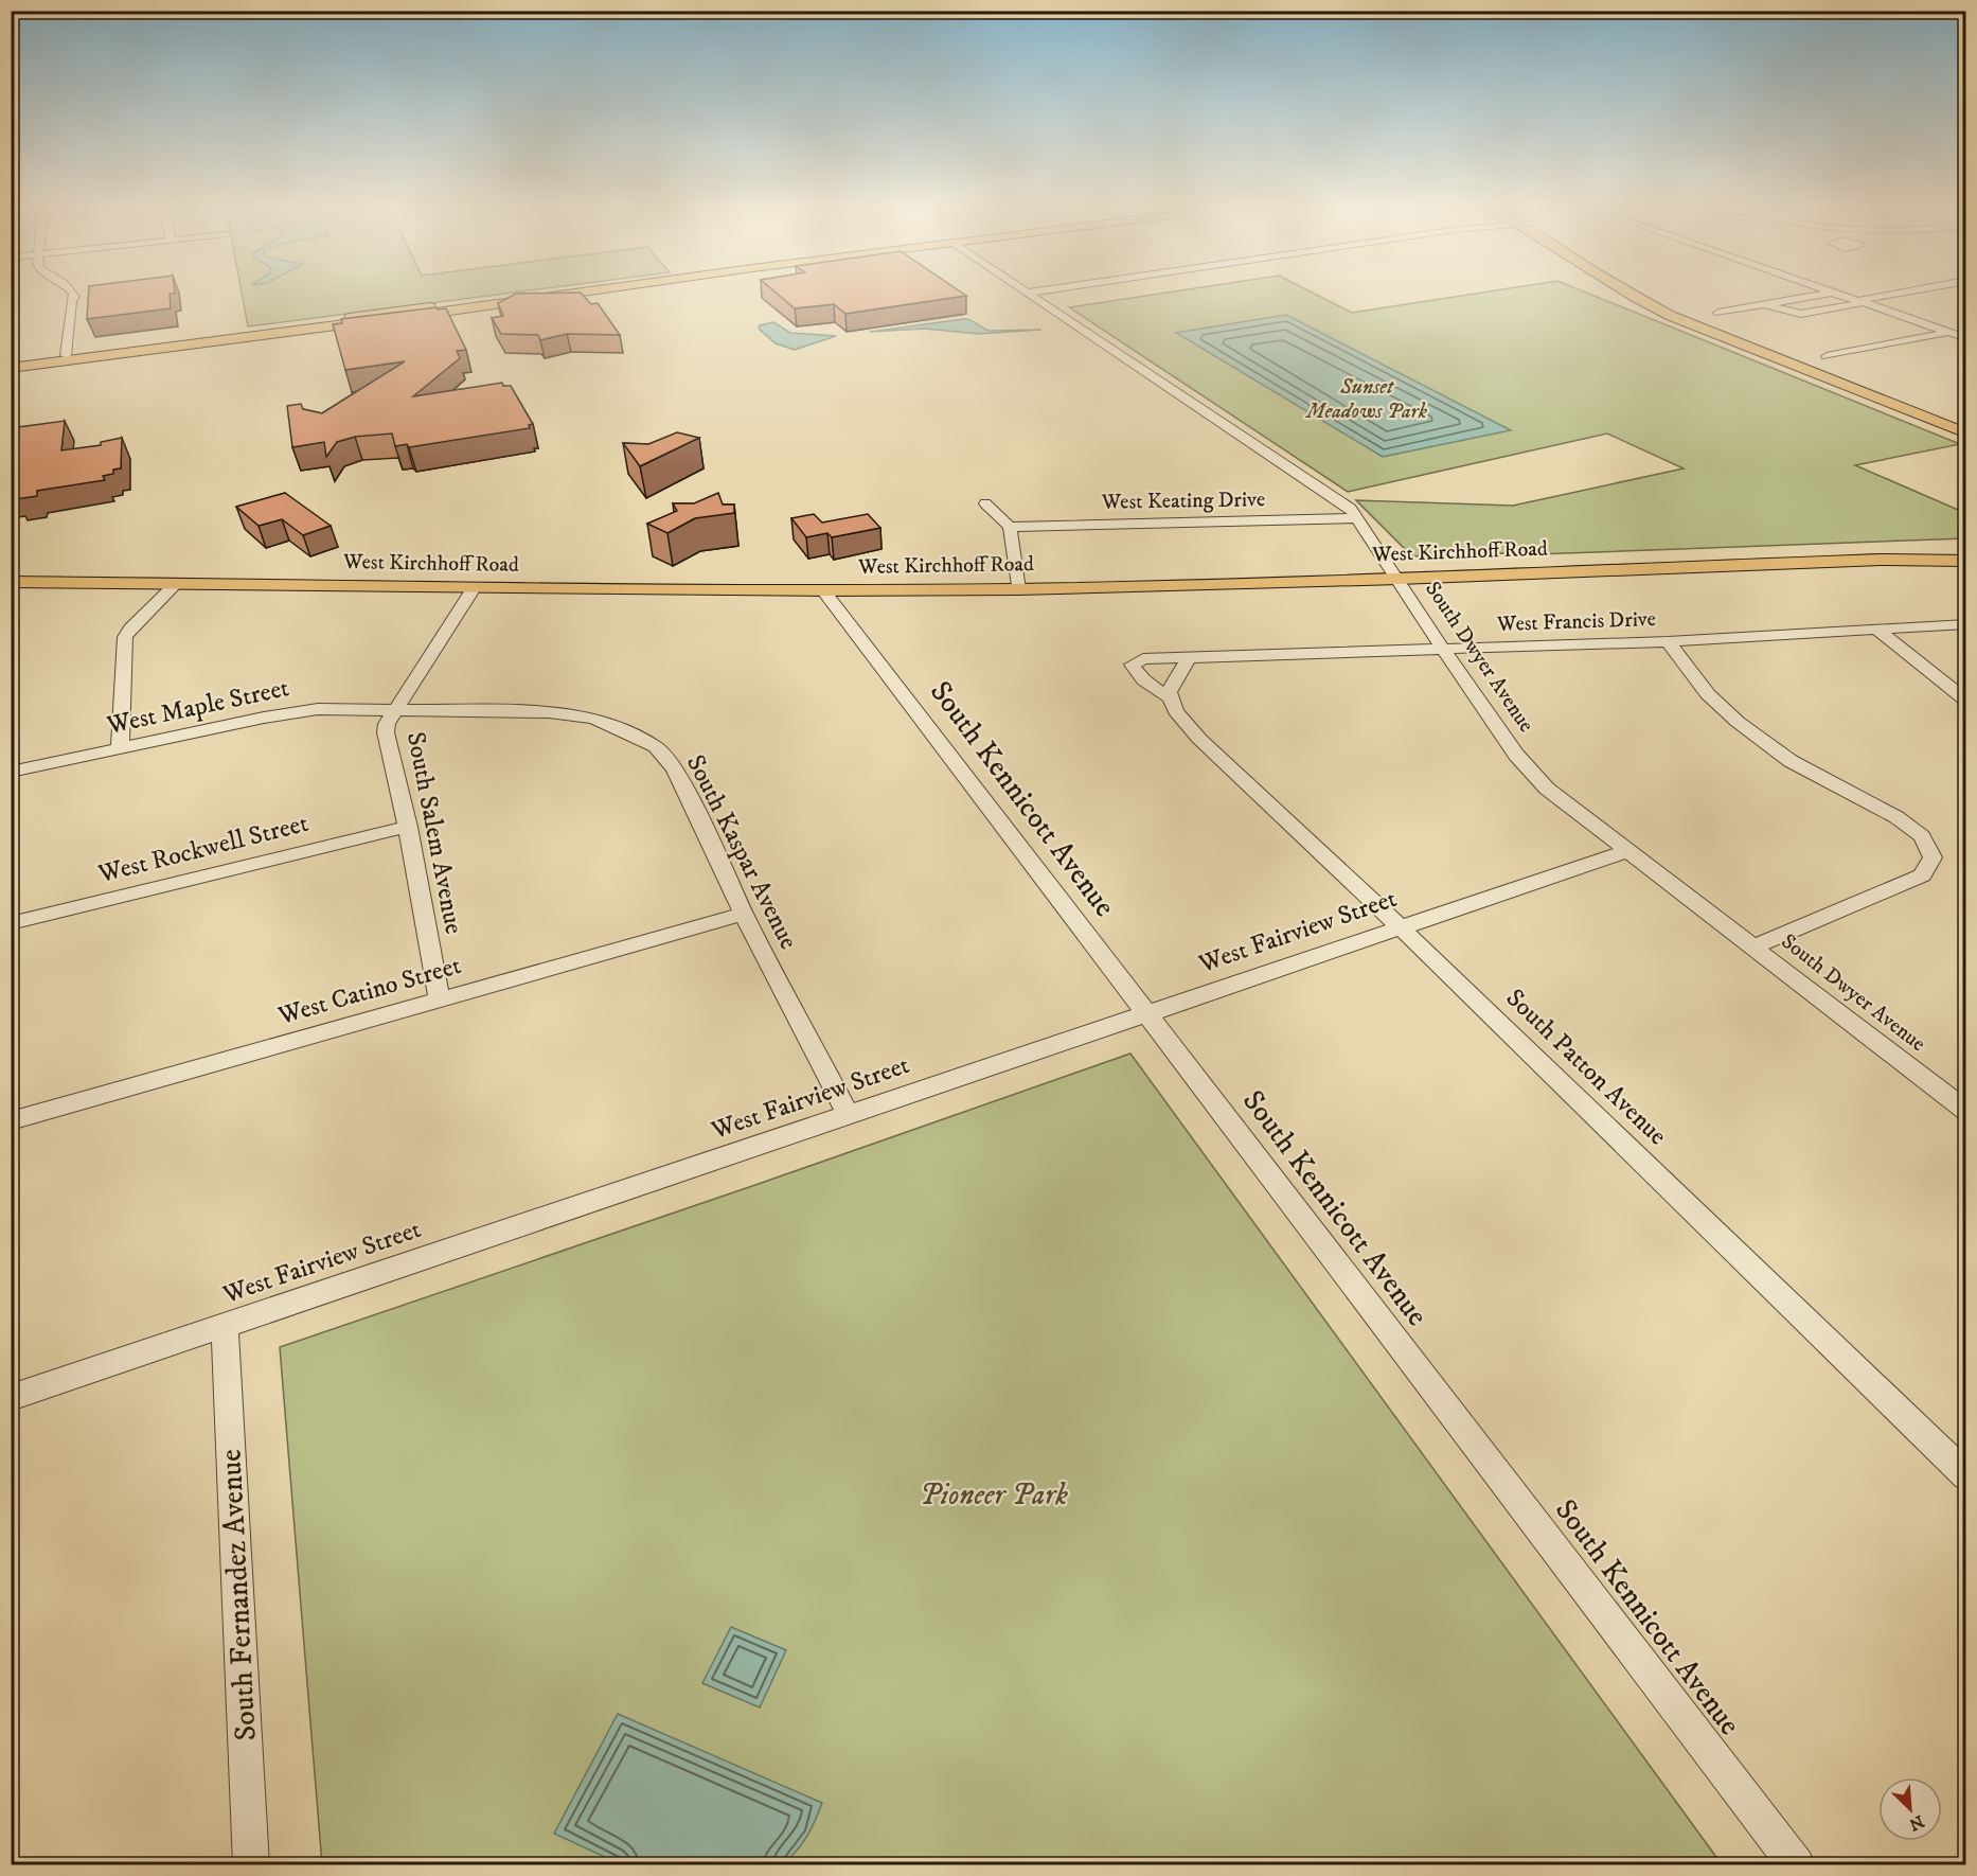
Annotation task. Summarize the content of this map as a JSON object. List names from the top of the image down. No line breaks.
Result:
{"streets":{"main road":["West Kirchhoff Road"],"street":["West Keating Drive","West Francis Drive","South Dwyer Avenue","West Maple Street","South Kennicott Avenue","South Salem Avenue","West Rockwell Street","South Kaspar Avenue","West Fairview Street","West Catino Street","South Patton Avenue","South Fernandez Avenue"]},"crossings":[["West Keating Drive","South Dwyer Avenue"],["West Kirchhoff Road","South Dwyer Avenue"],["West Kirchhoff Road","South Kennicott Avenue"],["West Kirchhoff Road","South Salem Avenue"],["West Francis Drive","South Dwyer Avenue"],["West Francis Drive","South Patton Avenue"],["South Dwyer Avenue","West Fairview Street"],["West Maple Street","South Salem Avenue"],["West Maple Street","South Kaspar Avenue"],["South Kennicott Avenue","West Fairview Street"],["South Salem Avenue","West Rockwell Street"],["South Salem Avenue","South Kaspar Avenue"],["South Salem Avenue","West Catino Street"],["South Kaspar Avenue","West Fairview Street"],["South Kaspar Avenue","West Catino Street"],["West Fairview Street","South Patton Avenue"],["West Fairview Street","South Fernandez Avenue"]],"parks":["Sunset Meadows Park","Pioneer Park"],"north":"bottom right"}
